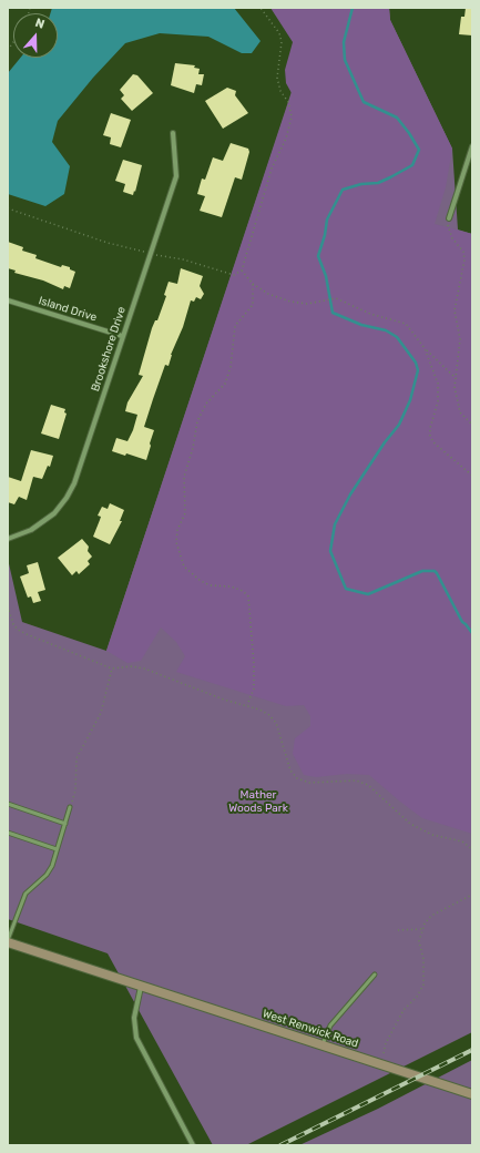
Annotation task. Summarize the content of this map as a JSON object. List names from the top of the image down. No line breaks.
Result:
{"streets":{"street":["Island Drive","Brookshore Drive","West Renwick Road"]},"crossings":[["Island Drive","Brookshore Drive"]],"parks":["Mather Woods Park"],"north":"top"}
